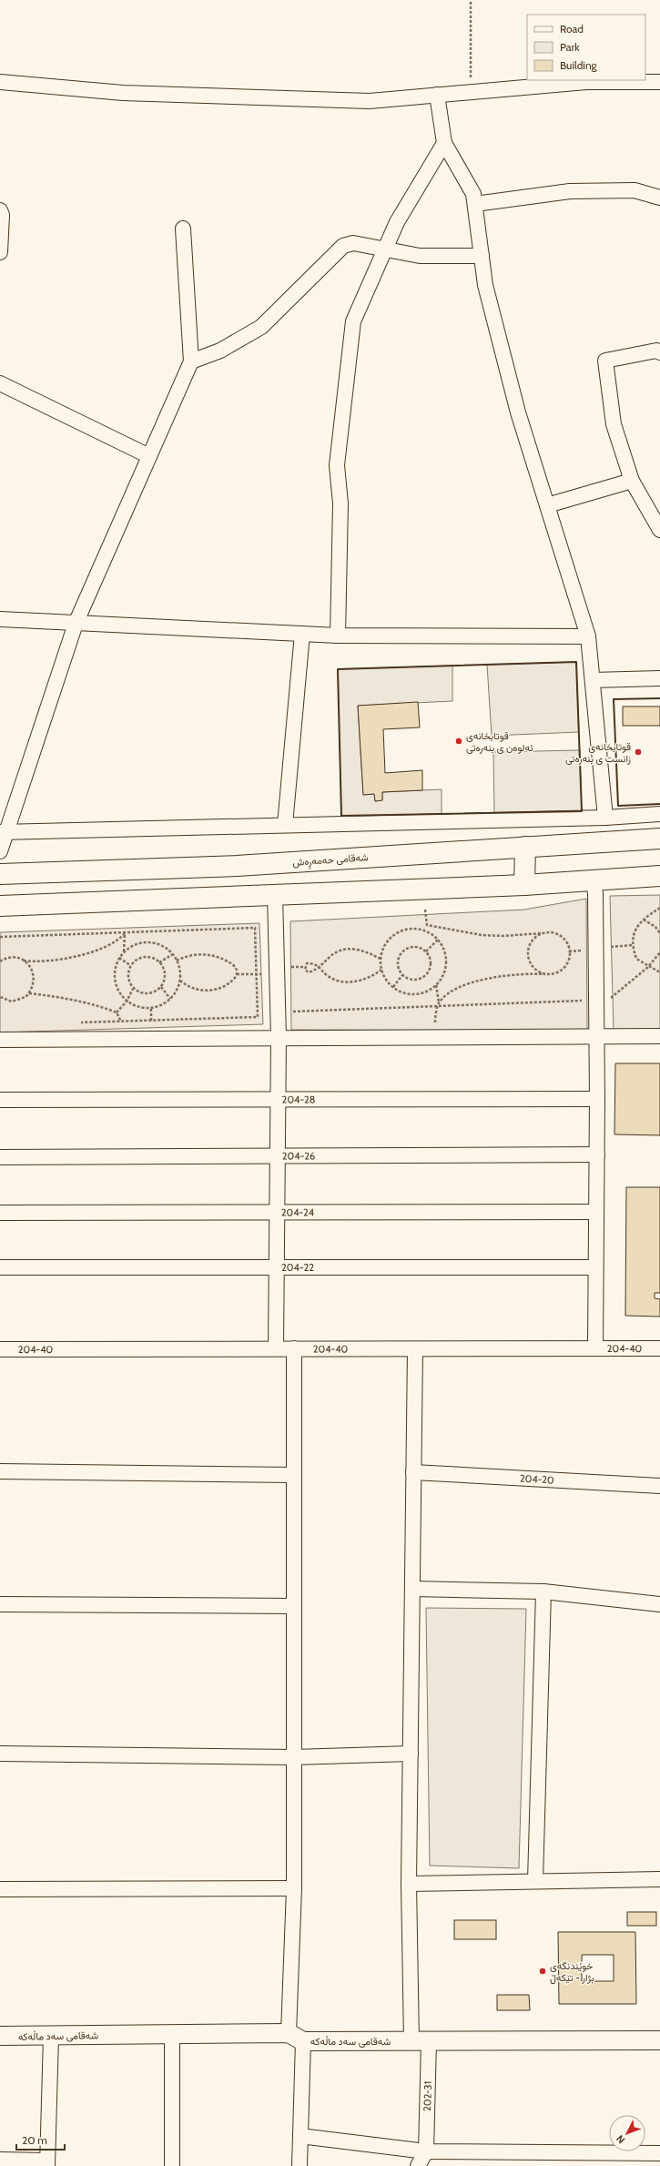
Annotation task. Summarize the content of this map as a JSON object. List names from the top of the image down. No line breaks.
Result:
{"streets":{"highway":["شەقامی حەمەڕەش"],"street":["204-28","204-26","204-24","204-22","204-40","204-20","شەقامی سەد ماڵەکە","202-31"]},"crossings":[["204-40","202-31"],["204-20","202-31"],["شەقامی سەد ماڵەکە","202-31"]],"places":["قوتابخانەی ئەلوەن ی بنەرەتی","قوتابخانەی زانست ی بنەرەتی","خوێندنگەی بژار - تێکەڵ"],"legend":["Road","Park","Building"],"scale_bar":"20 m","north":"bottom left"}
